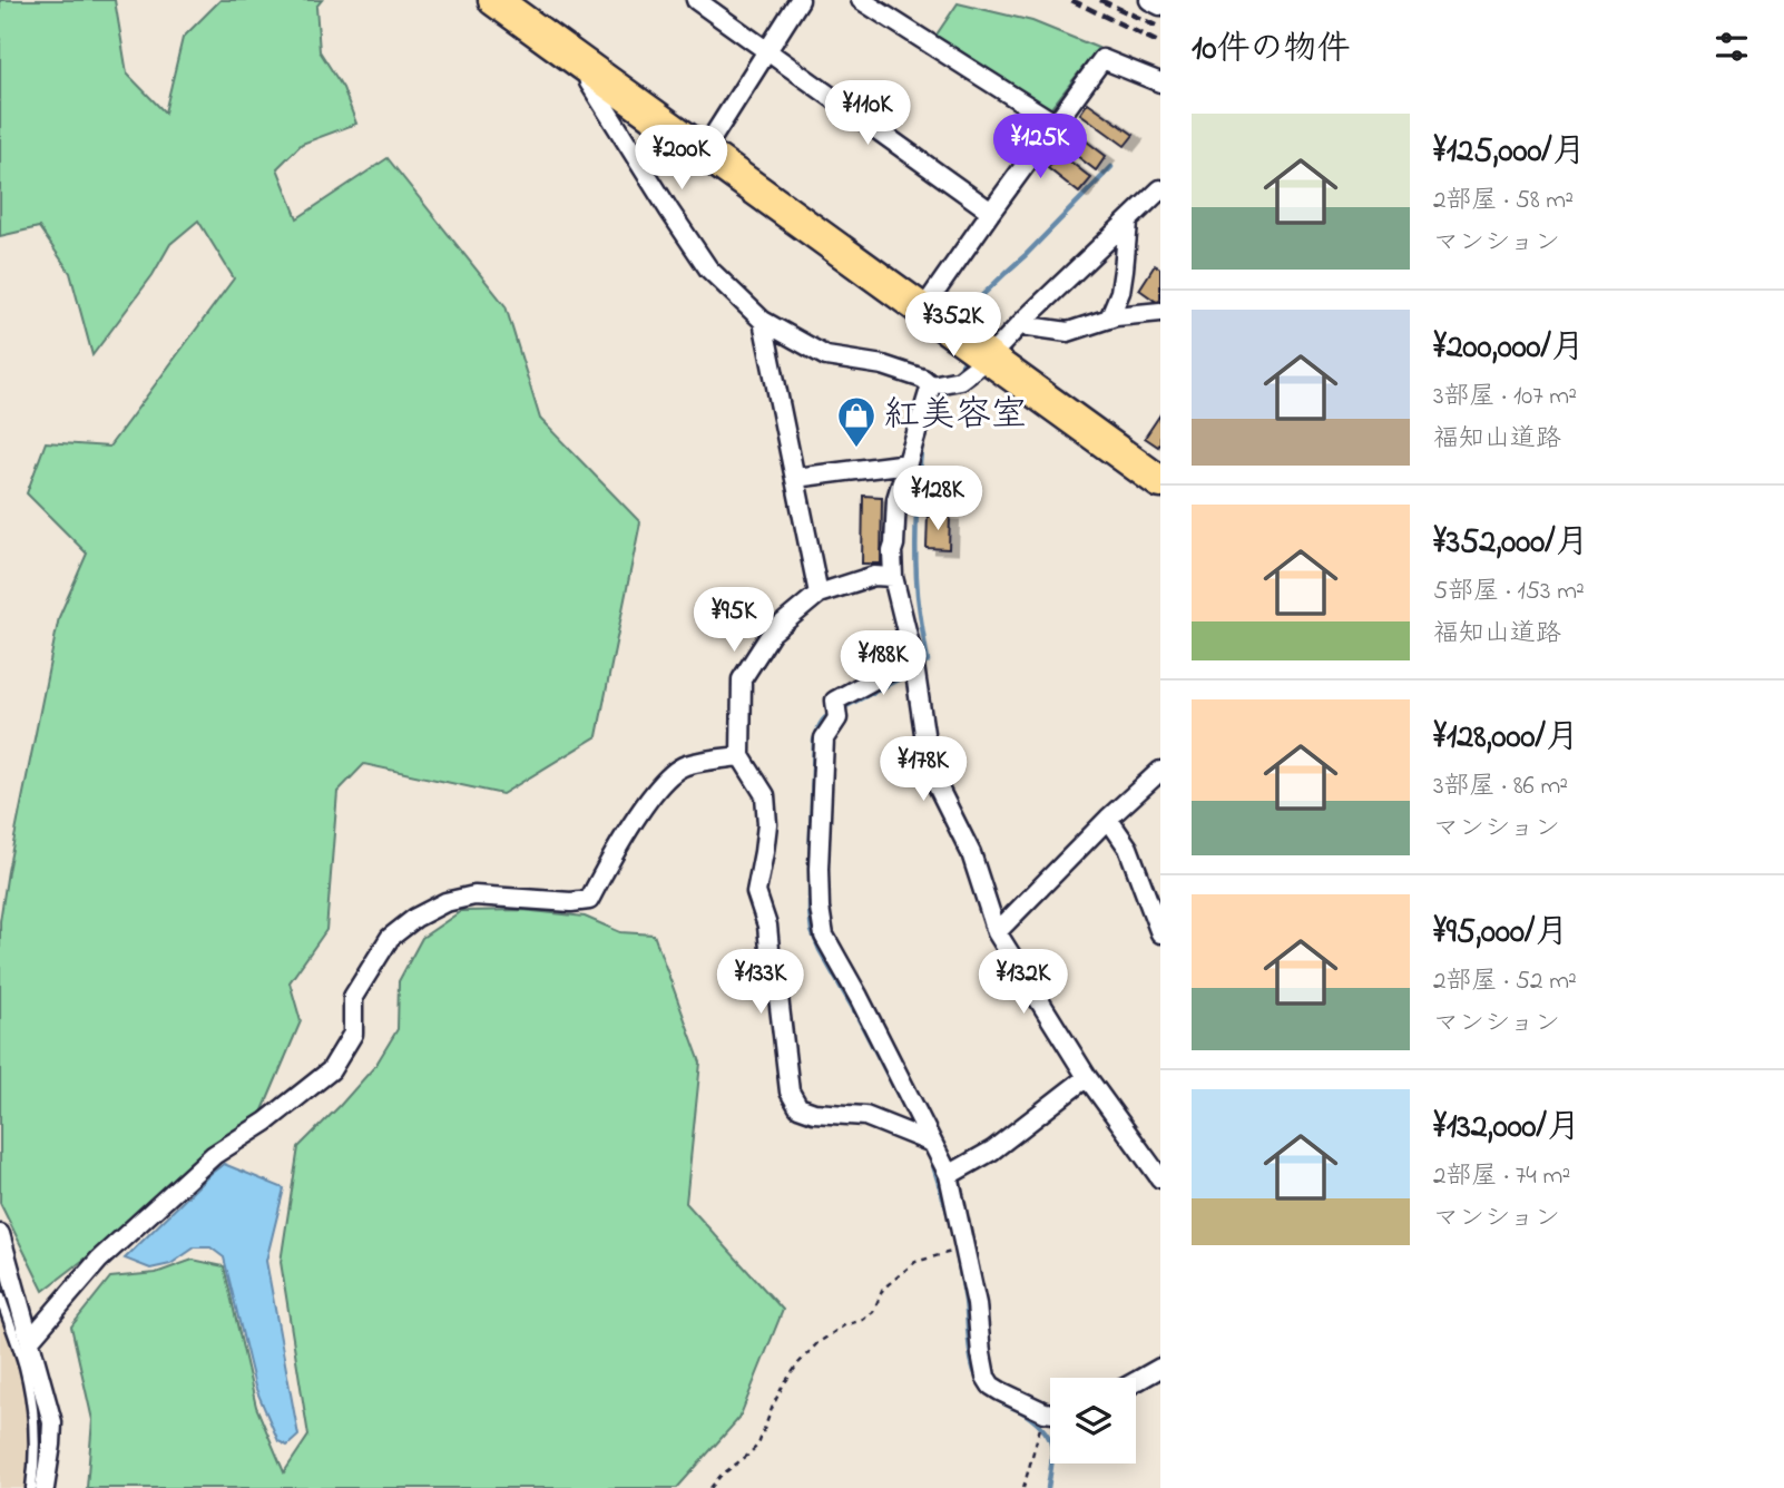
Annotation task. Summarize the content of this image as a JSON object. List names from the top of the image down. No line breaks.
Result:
{"places":{"shop":["紅美容室"]},"page":{"heading":"10件の物件","price":["¥110K","¥125K","¥200K","¥352K","¥128K","¥95K","¥188K","¥178K","¥133K","¥132K"],"list":[{"name":"¥125,000/月","note":"2部屋 · 58 m² · マンション"},{"name":"¥200,000/月","note":"3部屋 · 107 m² · 福知山道路"},{"name":"¥352,000/月","note":"5部屋 · 153 m² · 福知山道路"},{"name":"¥128,000/月","note":"3部屋 · 86 m² · マンション"},{"name":"¥95,000/月","note":"2部屋 · 52 m² · マンション"},{"name":"¥132,000/月","note":"2部屋 · 74 m² · マンション"}]}}
